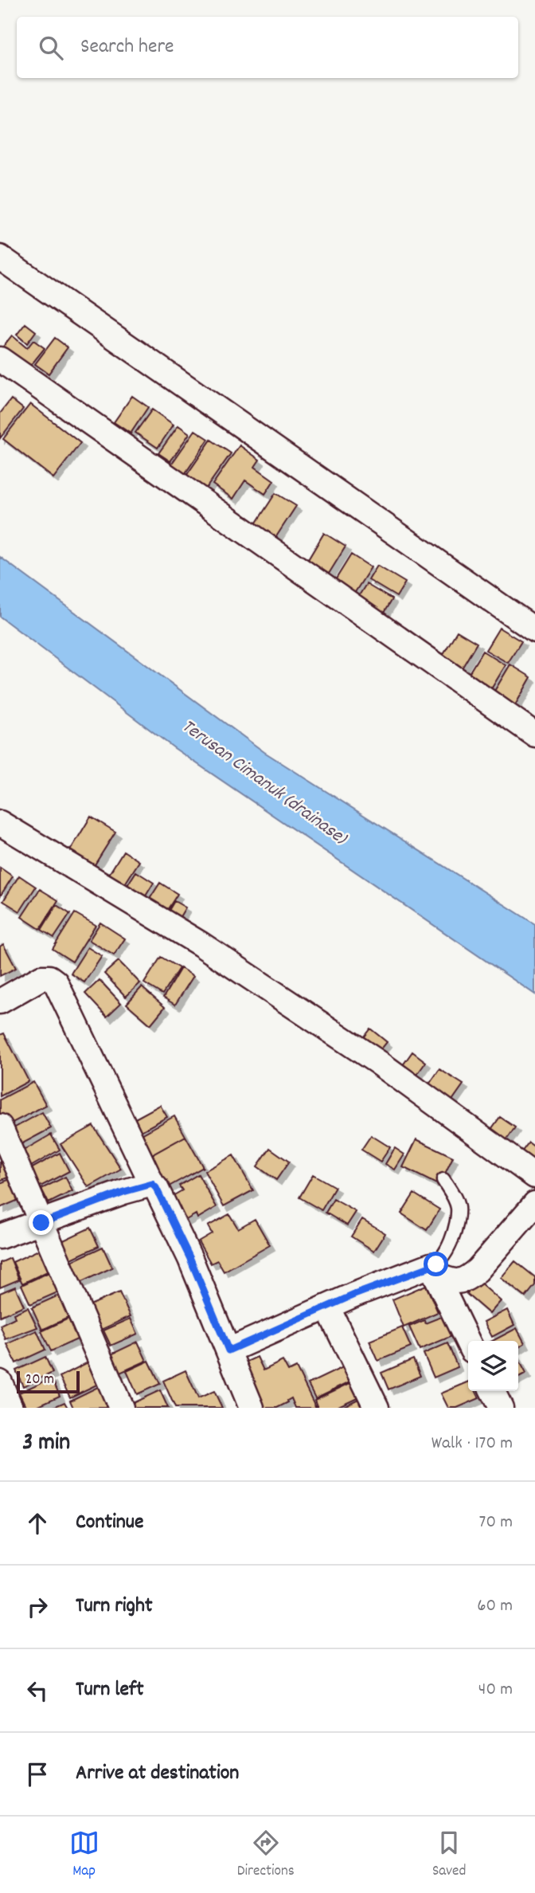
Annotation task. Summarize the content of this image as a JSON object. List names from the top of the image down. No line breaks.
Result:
{"water":["Terusan Cimanuk (drainase)"],"scale_bar":"20 m","page":{"search":"Search here","scale":"20 m","heading":["3 min","Walk · 170 m"],"list":[["Continue","70 m"],["Turn right","60 m"],["Turn left","40 m"],"Arrive at destination"],"nav":["Map","Directions","Saved"]}}
